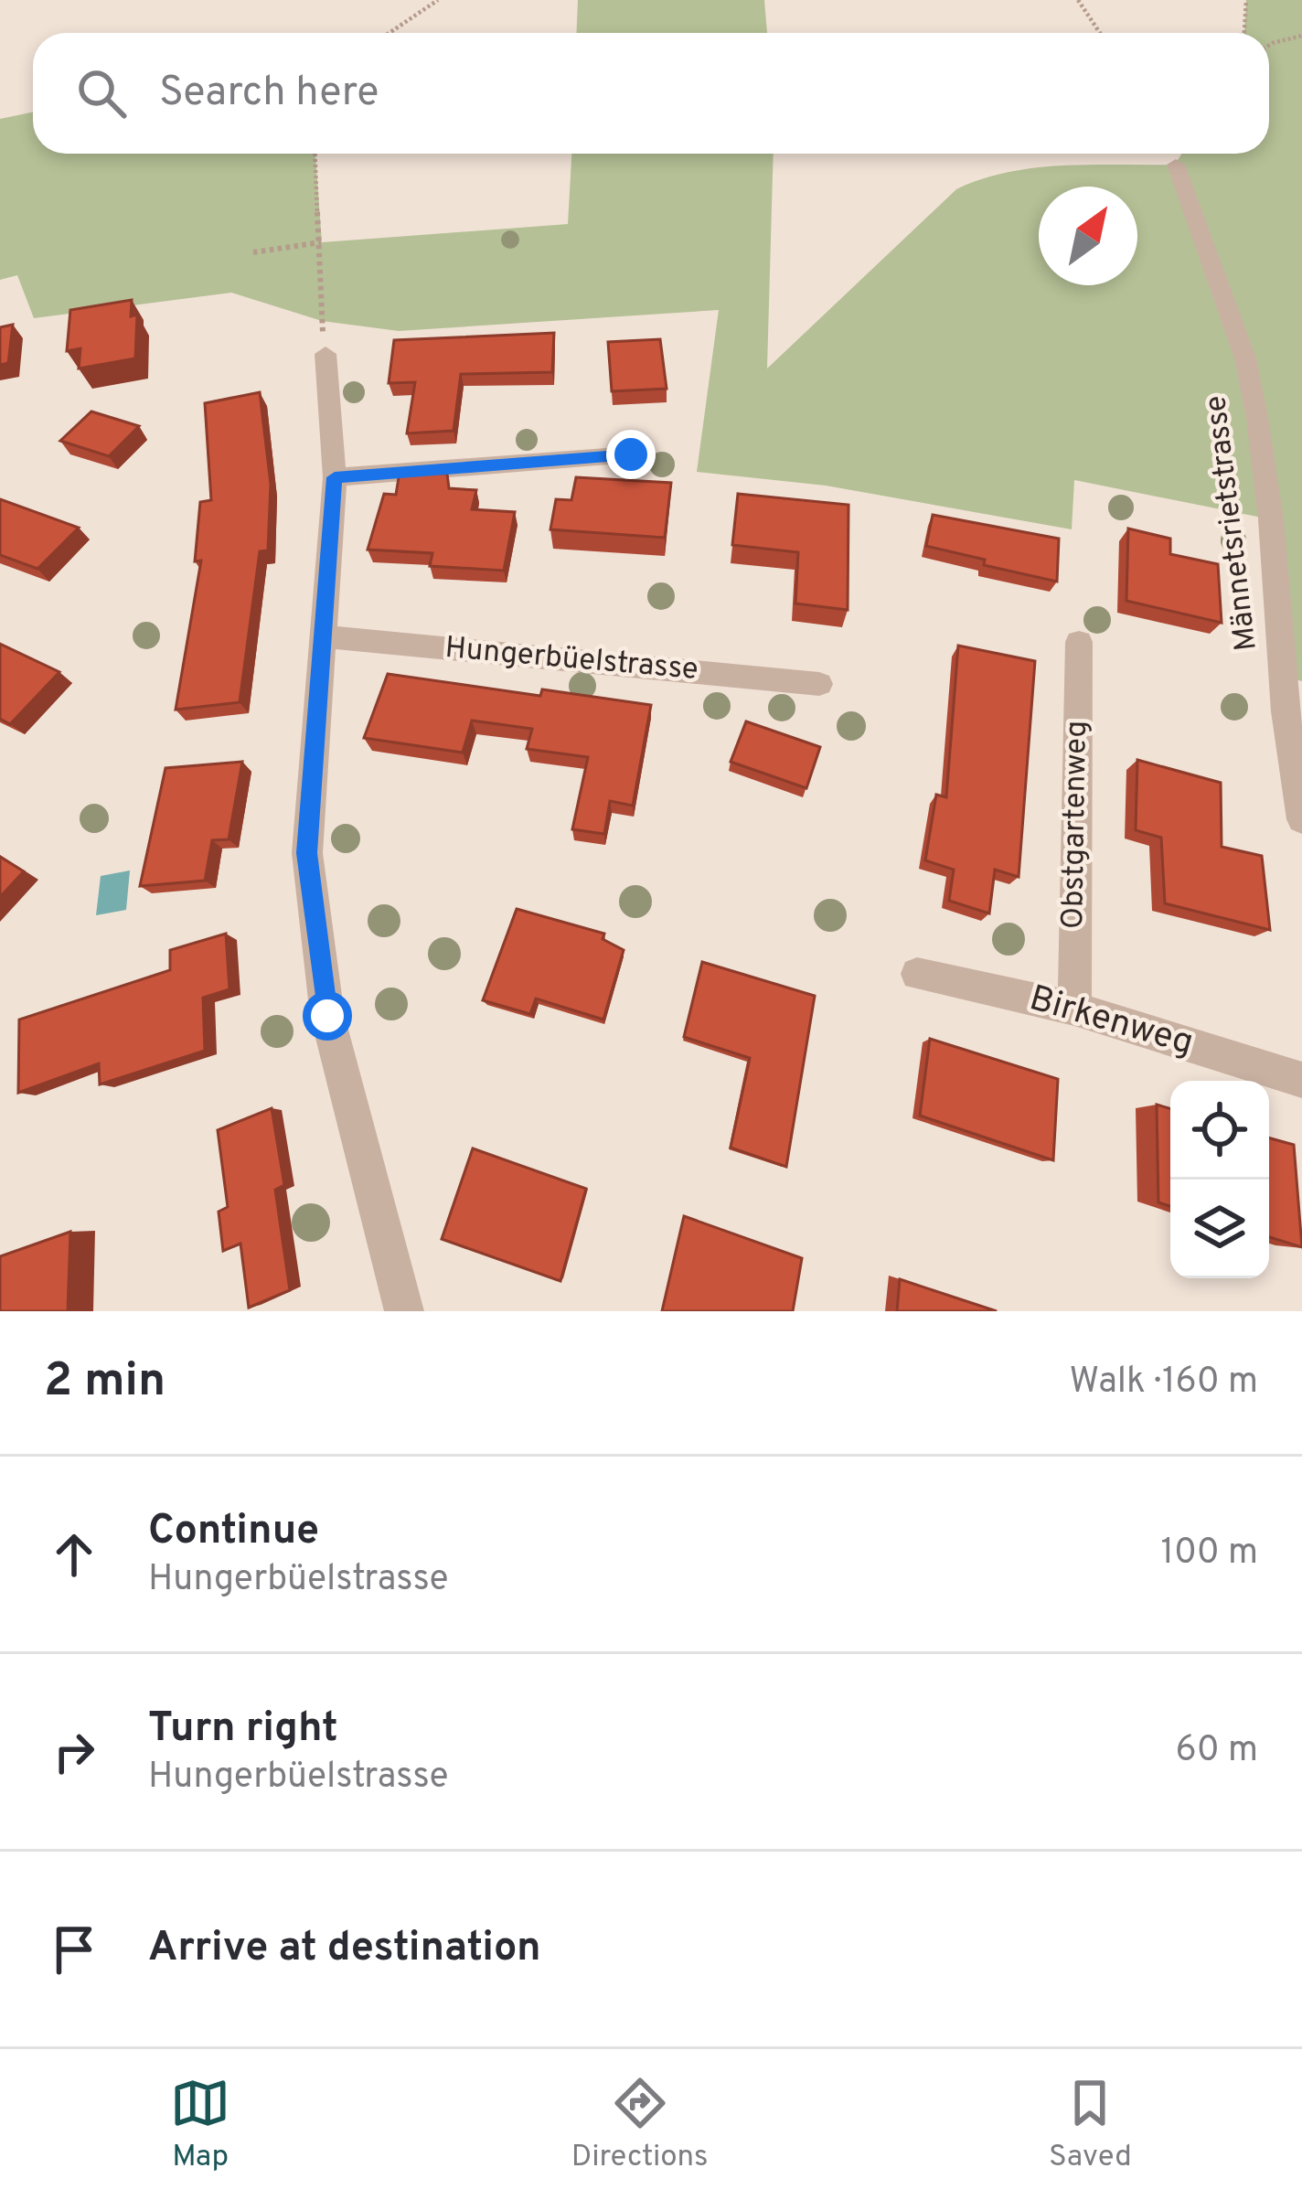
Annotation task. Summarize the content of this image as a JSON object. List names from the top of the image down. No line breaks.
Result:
{"streets":{"street":["Männetsrietstrasse","Hungerbüelstrasse","Obstgartenweg","Birkenweg"]},"crossings":[["Obstgartenweg","Birkenweg"]],"north":"top right","page":{"search":"Search here","heading":["2 min","Walk · 160 m"],"list":[["Continue","Hungerbüelstrasse","100 m"],["Turn right","Hungerbüelstrasse","60 m"],"Arrive at destination"],"nav":["Map","Directions","Saved"]}}
